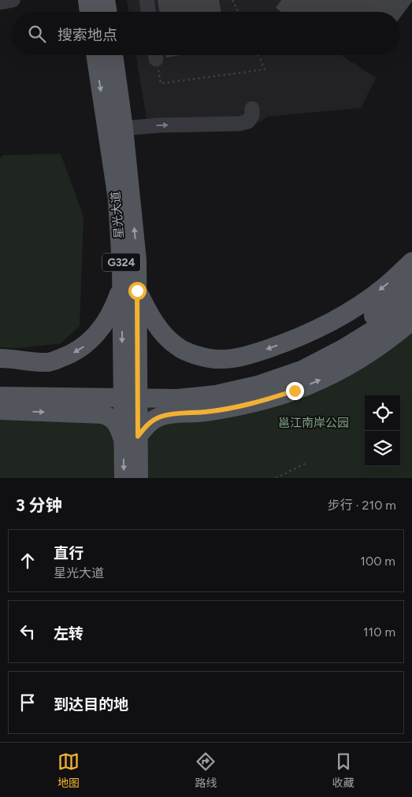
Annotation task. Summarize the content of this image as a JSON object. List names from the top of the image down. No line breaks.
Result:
{"streets":{"main road":["星光大道","G324"]},"parks":["邕江南岸公园"],"page":{"search":"搜索地点","heading":["3 分钟","步行 · 210 m"],"list":[["直行","星光大道","100 m"],["左转","110 m"],"到达目的地"],"nav":["地图","路线","收藏"]}}
